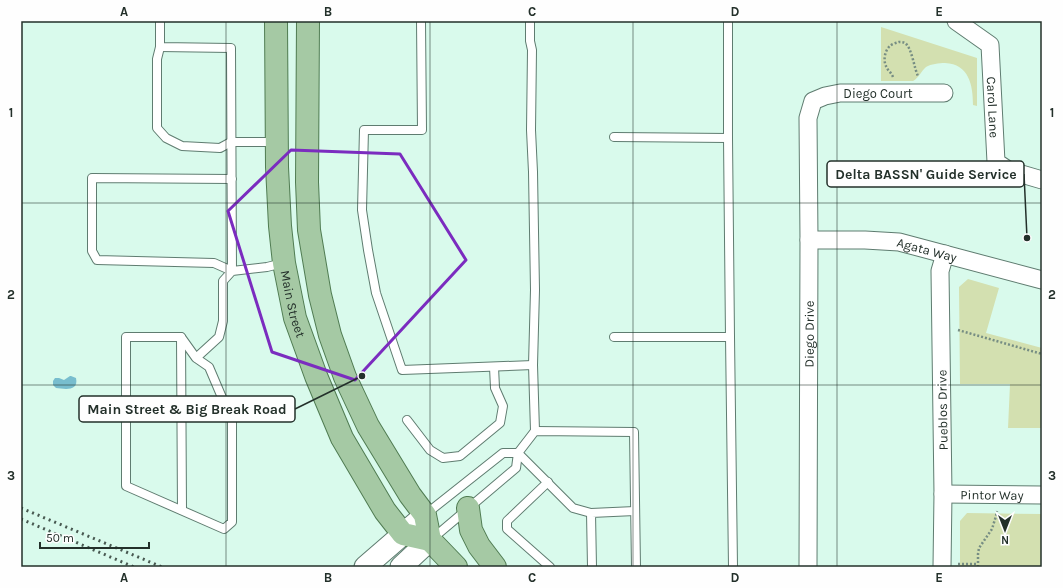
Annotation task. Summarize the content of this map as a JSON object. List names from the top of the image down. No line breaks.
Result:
{"streets":{"main road":["Main Street"],"street":["Diego Court","Carol Lane","Agata Way","Diego Drive","Pueblos Drive","Pintor Way"]},"crossings":[["Diego Court","Diego Drive"],["Agata Way","Diego Drive"],["Agata Way","Pueblos Drive"],["Pueblos Drive","Pintor Way"]],"places":["Delta BASSN' Guide Service","Main Street & Big Break Road"],"scale_bar":"50 m","north":"bottom","grid":{"columns":["A","B","C","D","E"],"rows":["1","2","3"]}}
